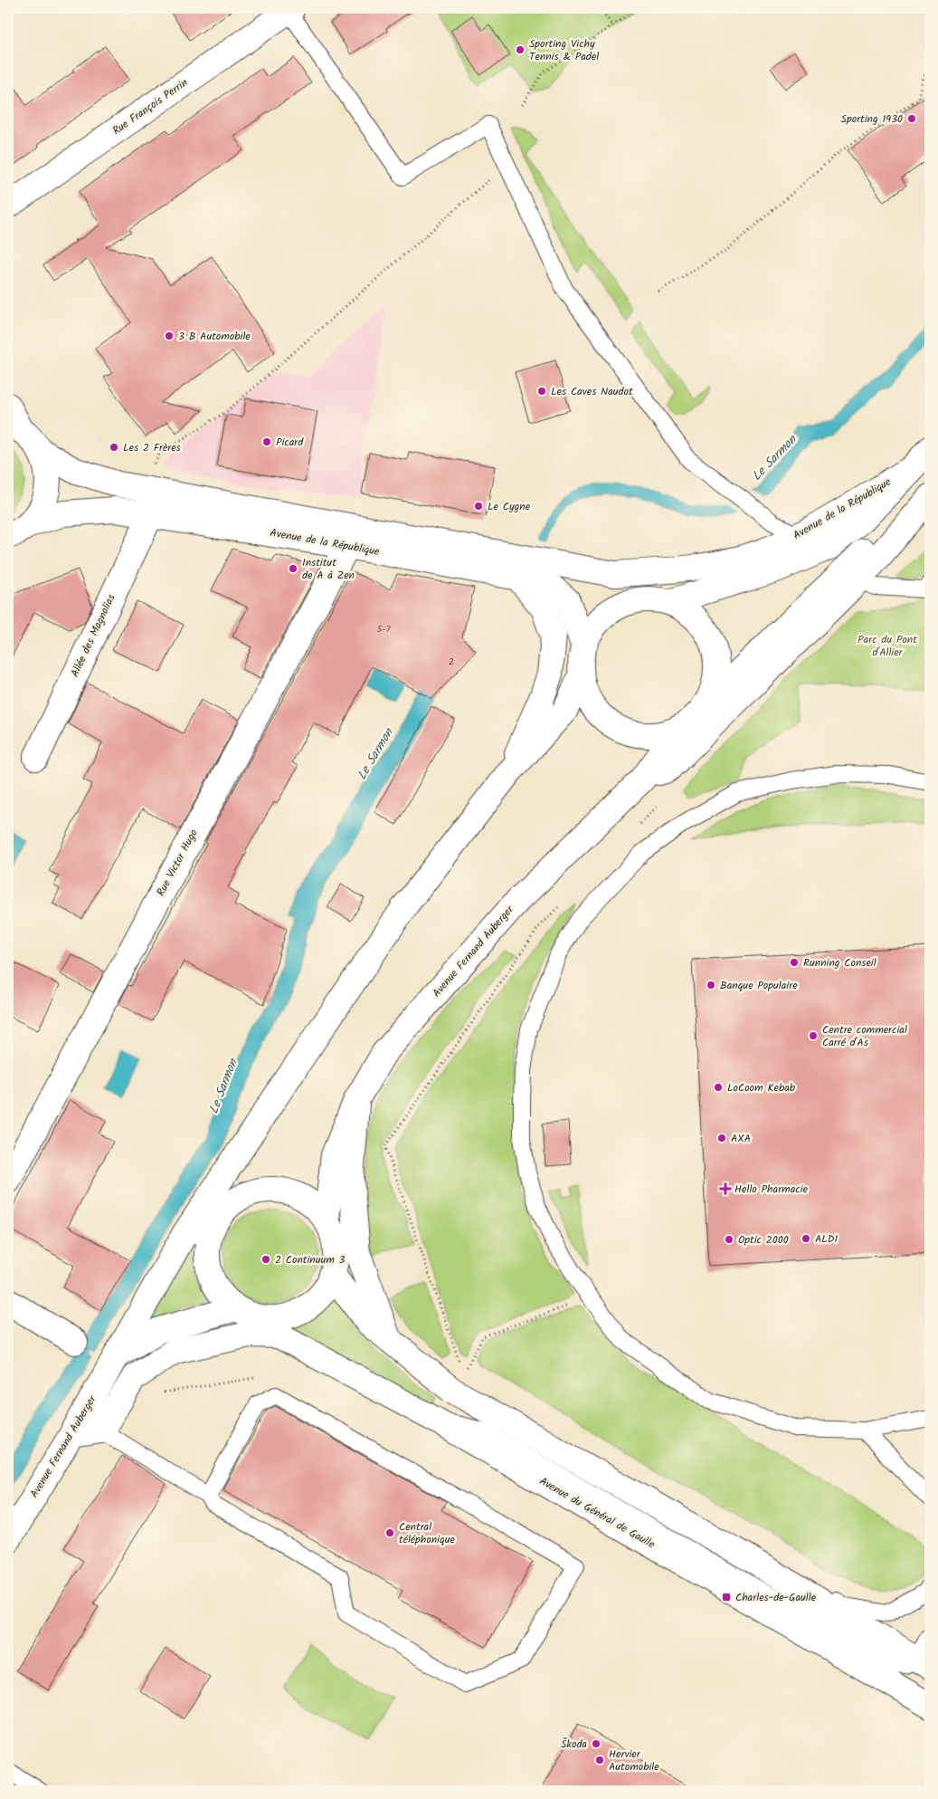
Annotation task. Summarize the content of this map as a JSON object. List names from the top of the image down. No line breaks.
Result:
{"streets":{"main road":["Rue François Perrin","Avenue de la République","Allée des Magnolias","Rue Victor Hugo","Avenue Fernand Auberger","Avenue du Général de Gaulle"]},"crossings":[["Avenue de la République","Allée des Magnolias"],["Avenue de la République","Rue Victor Hugo"],["Avenue de la République","Avenue Fernand Auberger"],["Avenue Fernand Auberger","Avenue du Général de Gaulle"]],"water":["Le Sarmon"],"parks":["Parc du Pont d'Allier"],"places":{"other":["Sporting Vichy Tennis & Padel","Sporting 1930","3 B Automobile","Les Caves Naudot","Picard","Les 2 Frères","Le Cygne","Institut de A à Zen","Running Conseil","Banque Populaire","Centre commercial Carré d'As","LoCoom Kebab","AXA","ALDI","Optic 2000","2 Continuum 3","Central téléphonique","Škoda","Hervier Automobile"],"health":["Hello Pharmacie"],"transit":["Charles-de-Gaulle"]},"house_numbers":["5-7","2"]}
